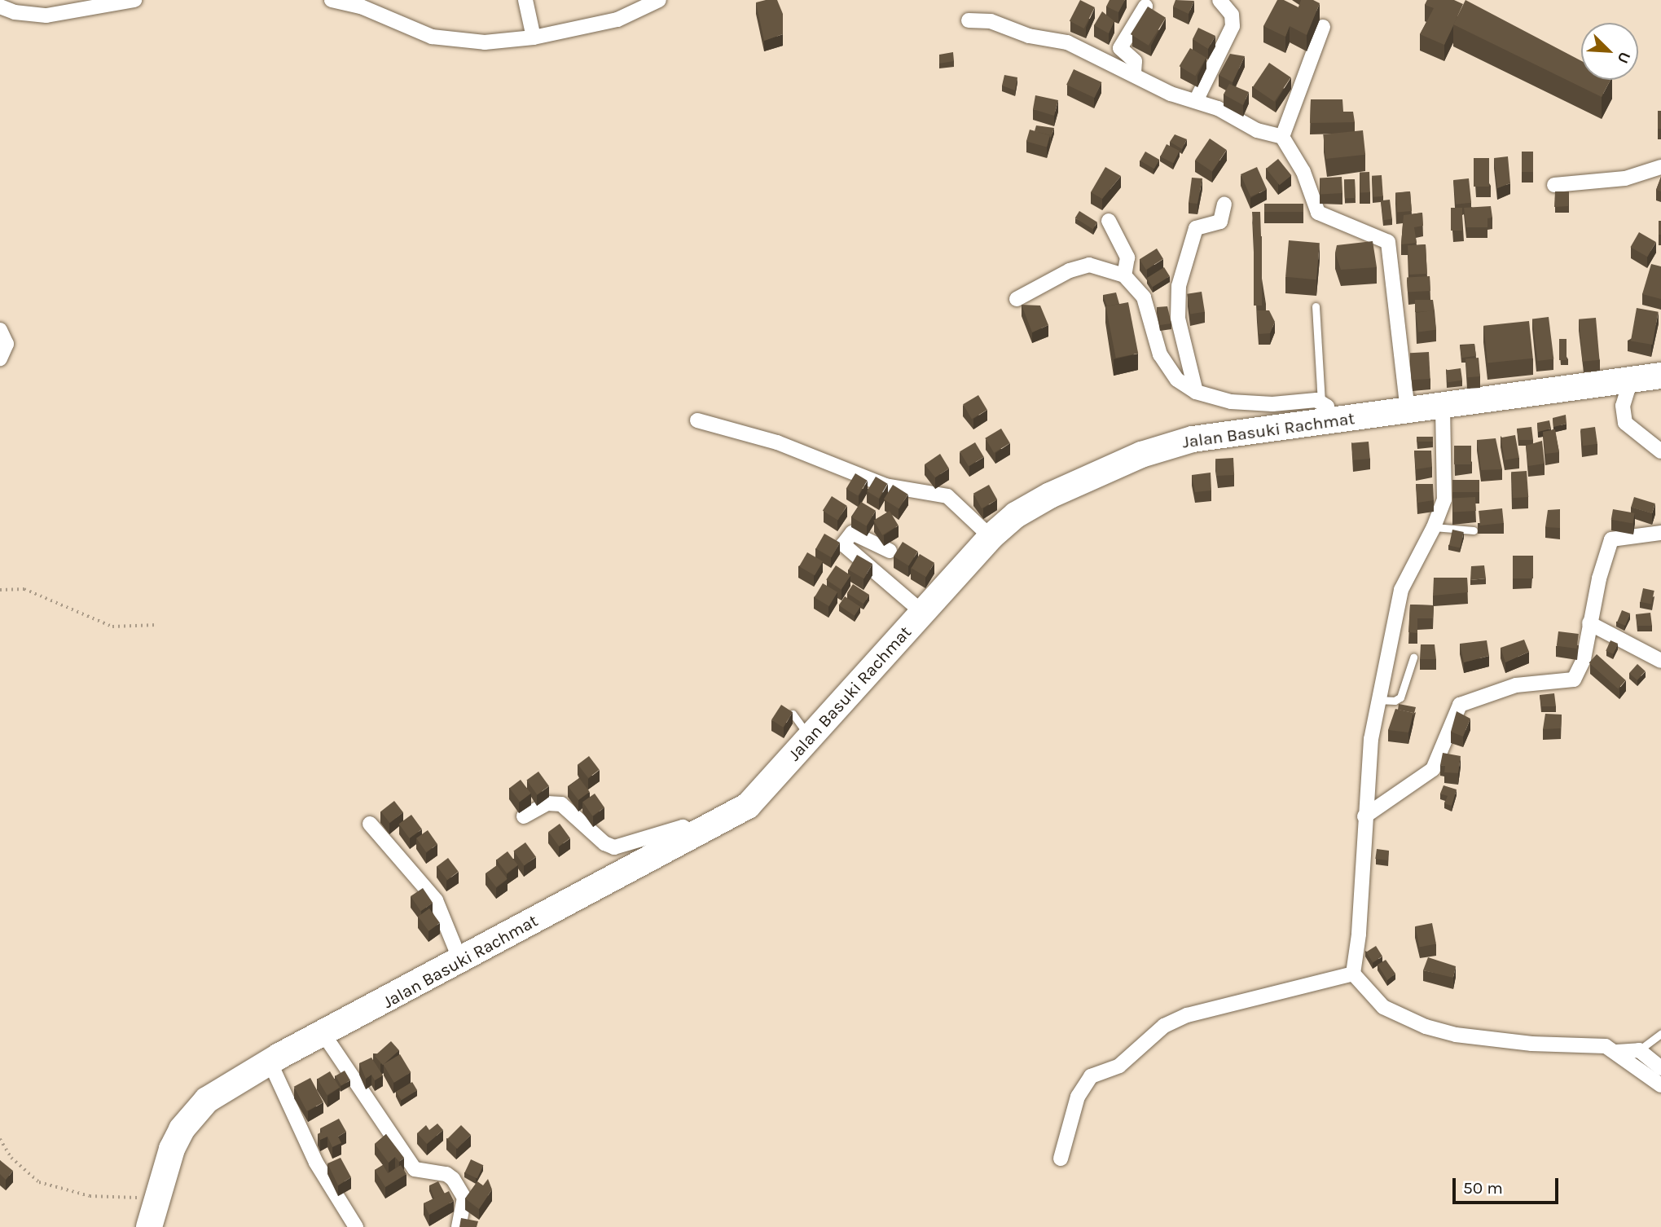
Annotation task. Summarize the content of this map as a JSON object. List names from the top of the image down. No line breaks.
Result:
{"streets":{"highway":["Jalan Basuki Rachmat"]},"scale_bar":"50 m","north":"bottom right"}
